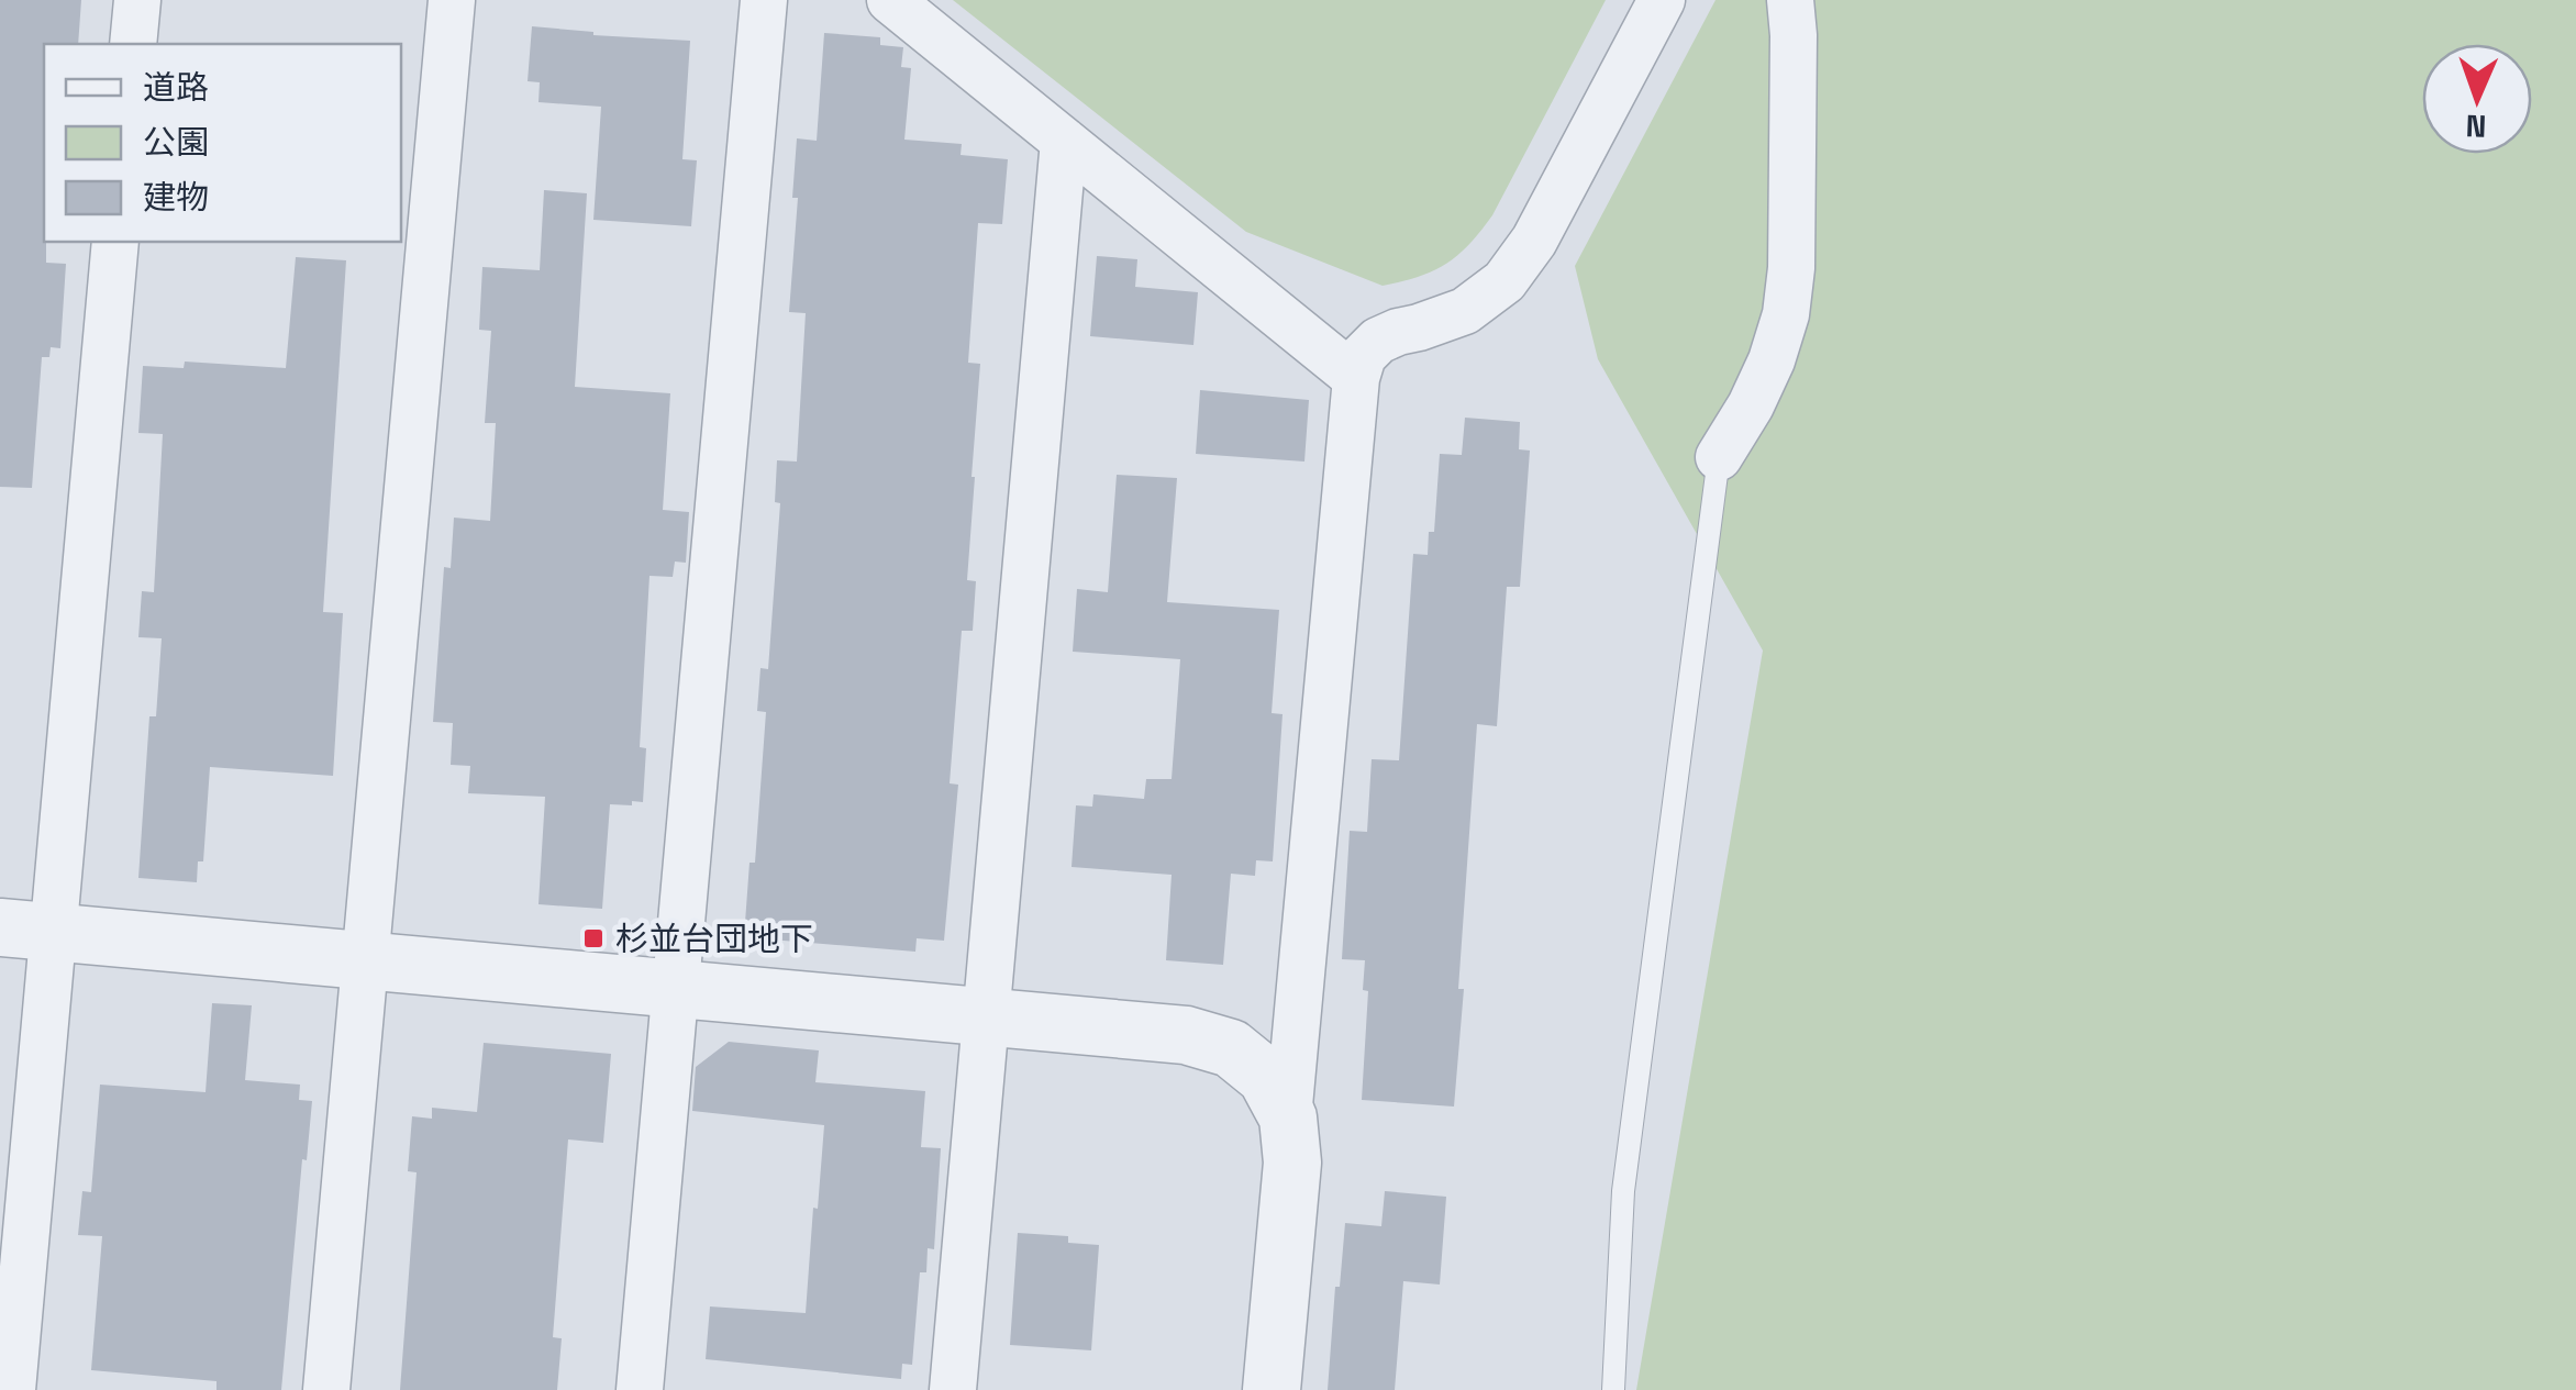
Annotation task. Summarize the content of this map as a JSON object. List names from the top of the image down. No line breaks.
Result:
{"places":{"transit":["杉並台団地下"]},"legend":["道路","公園","建物"],"north":"bottom"}
